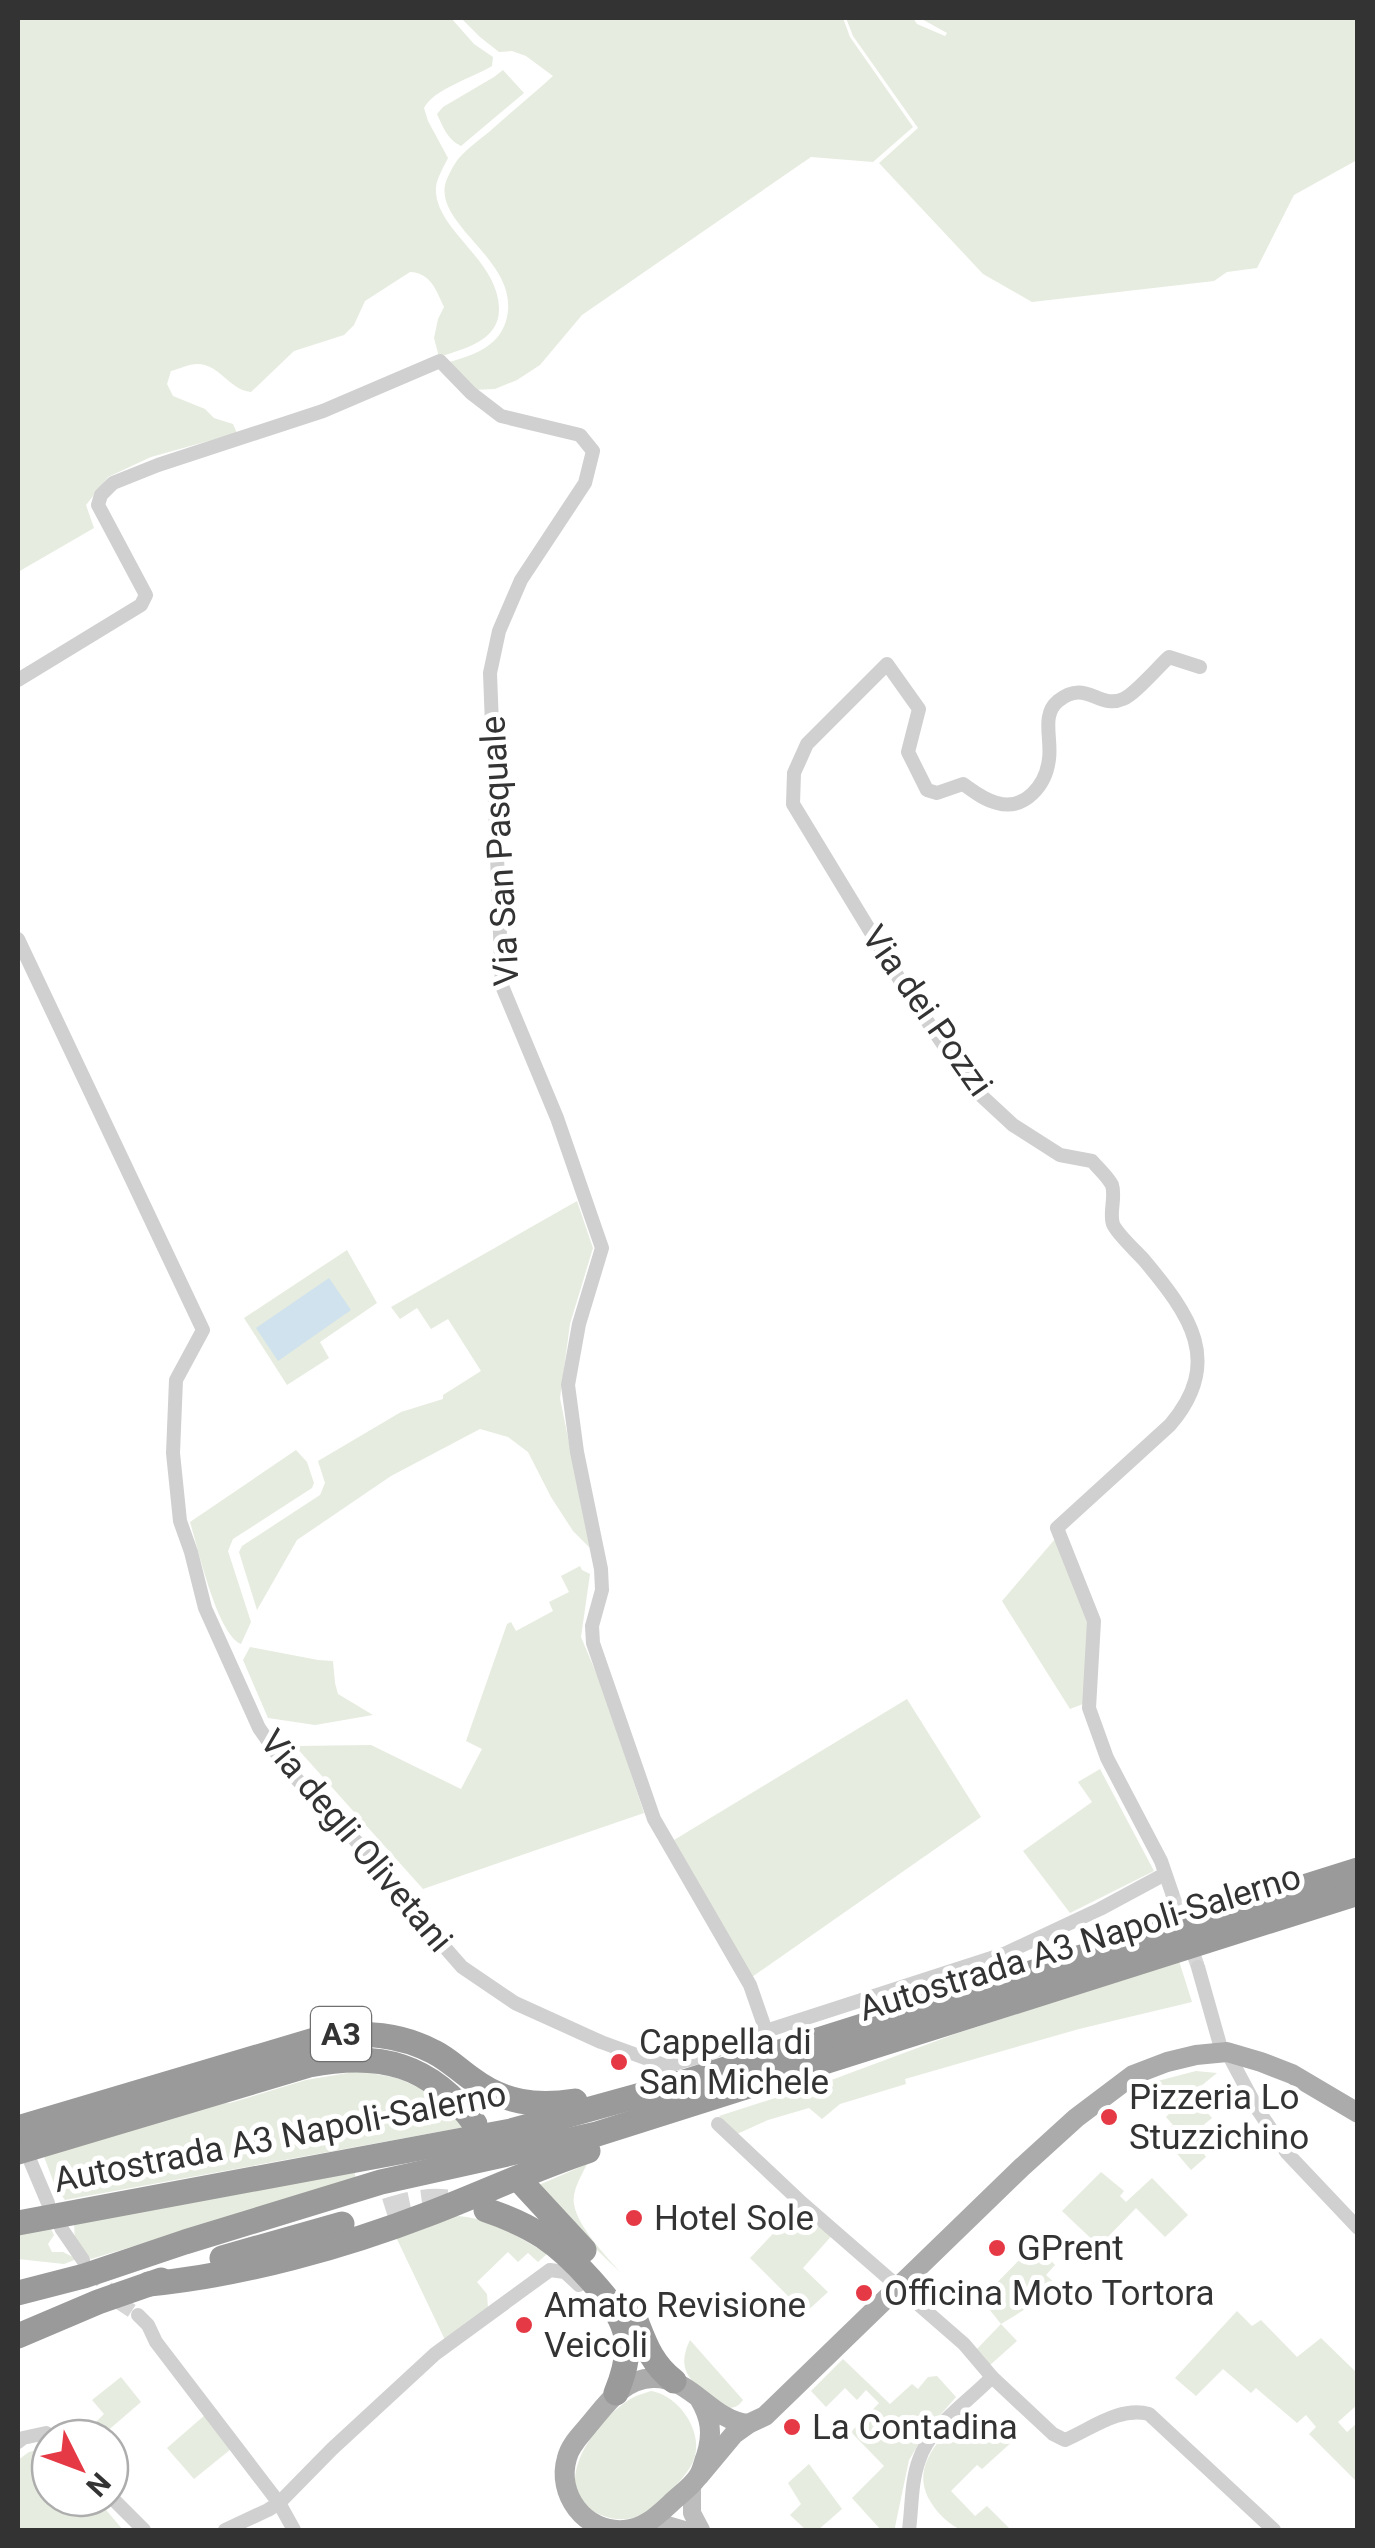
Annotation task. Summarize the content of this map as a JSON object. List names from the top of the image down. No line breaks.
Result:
{"streets":{"highway":["Autostrada A3 Napoli-Salerno","A3"],"street":["Via San Pasquale","Via dei Pozzi","Via degli Olivetani"]},"crossings":[["Via degli Olivetani","Autostrada A3 Napoli-Salerno"],["Via degli Olivetani","A3"],["Autostrada A3 Napoli-Salerno","A3"]],"places":["Cappella di San Michele","Pizzeria Lo Stuzzichino","Hotel Sole","GPrent","Officina Moto Tortora","Amato Revisione Veicoli","La Contadina"],"north":"bottom right"}
